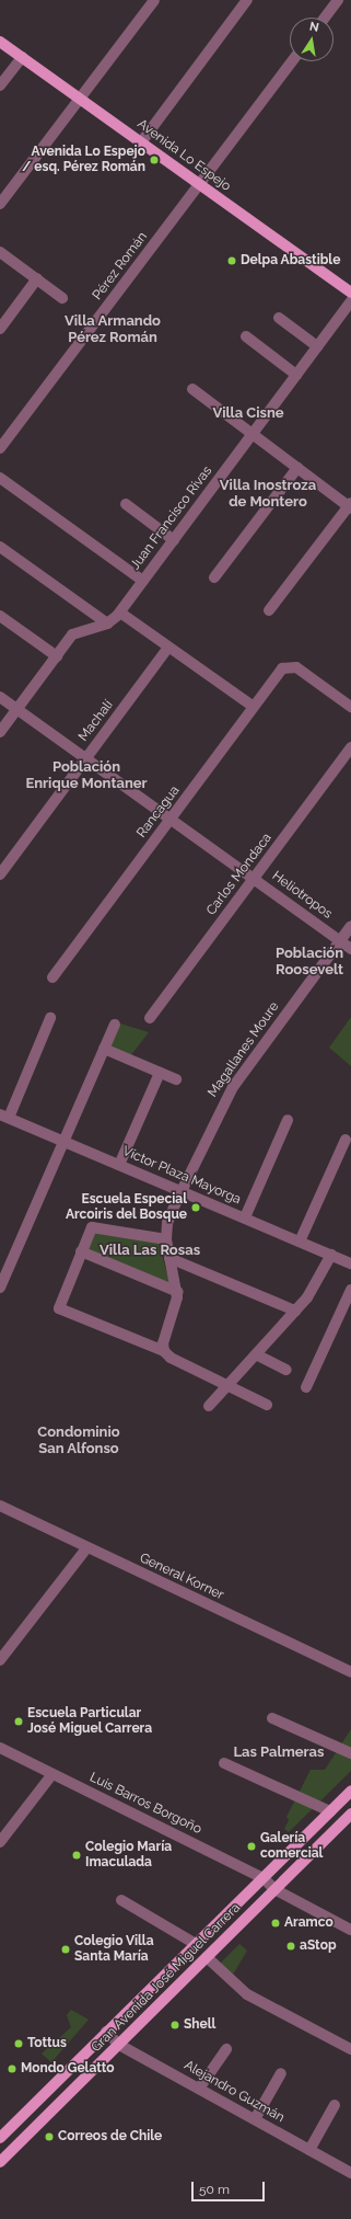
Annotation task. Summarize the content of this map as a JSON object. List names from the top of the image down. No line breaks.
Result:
{"streets":{"main road":["Avenida Lo Espejo","Gran Avenida José Miguel Carrera"],"street":["Pérez Román","Juan Francisco Rivas","Machalí","Rancagua","Carlos Mondaca","Heliotropos","Magallanes Moure","Víctor Plaza Mayorga","General Korner","Luis Barros Borgoño","Alejandro Guzmán"]},"crossings":[["Avenida Lo Espejo","Pérez Román"],["Juan Francisco Rivas","Heliotropos"],["Machalí","Heliotropos"],["Rancagua","Heliotropos"],["Carlos Mondaca","Heliotropos"],["Heliotropos","Magallanes Moure"],["Magallanes Moure","Víctor Plaza Mayorga"],["Luis Barros Borgoño","Gran Avenida José Miguel Carrera"],["Gran Avenida José Miguel Carrera","Alejandro Guzmán"]],"districts":["Villa Armando Pérez Román","Villa Cisne","Villa Inostroza de Montero","Población Enrique Montaner","Población Roosevelt","Villa Las Rosas","Condominio San Alfonso","Las Palmeras"],"places":["Avenida Lo Espejo / esq. Pérez Román","Delpa Abastible","Escuela Especial Arcoiris del Bosque","Escuela Particular José Miguel Carrera","Galería comercial","Colegio María Imaculada","Aramco","aStop","Colegio Villa Santa María","Shell","Tottus","Mondo Gelatto","Correos de Chile"],"scale_bar":"50 m","north":"top"}
